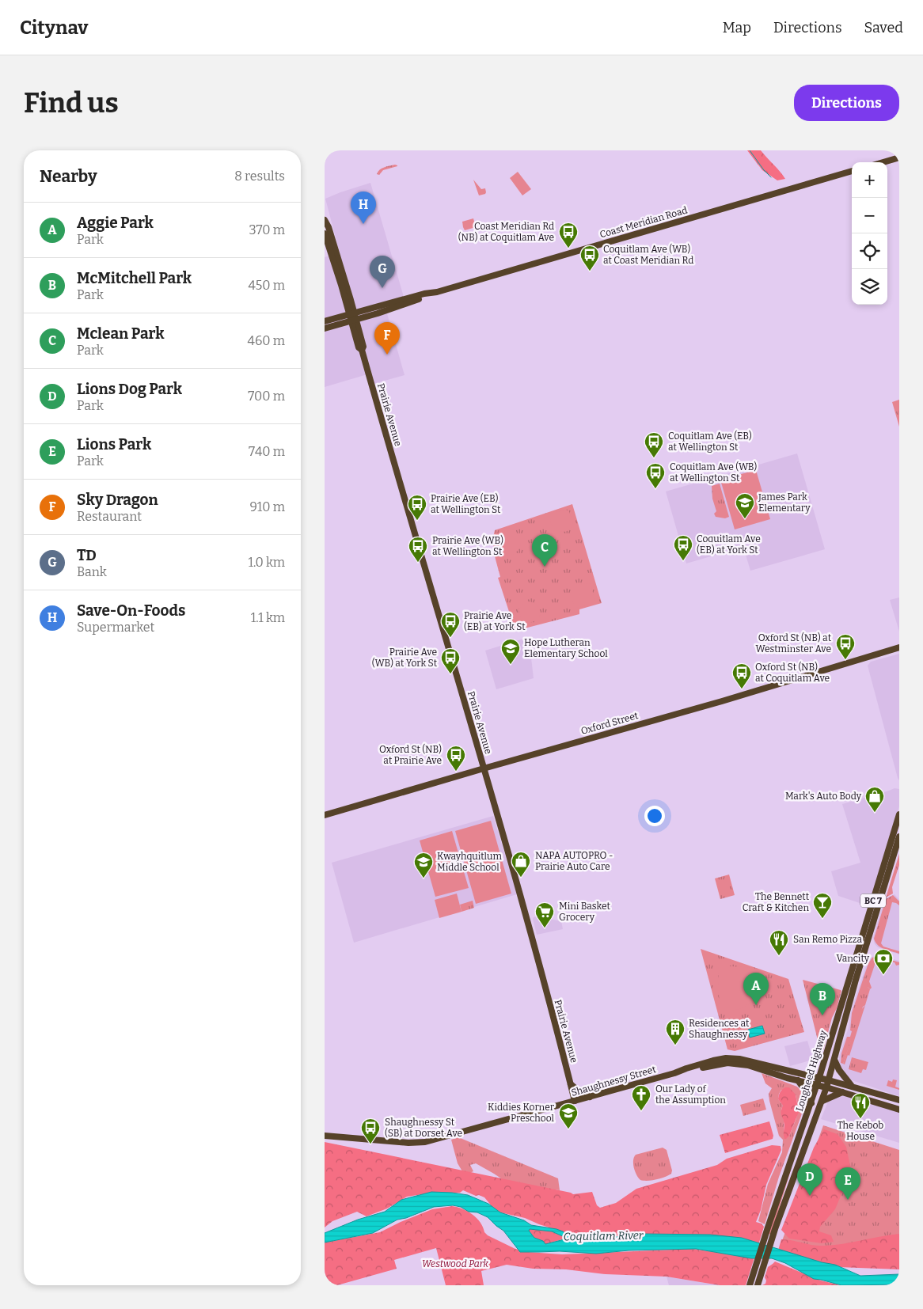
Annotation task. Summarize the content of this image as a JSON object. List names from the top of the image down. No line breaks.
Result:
{"streets":{"main road":["Coast Meridian Road","Prairie Avenue","Oxford Street","BC 7","Lougheed Highway","Shaughnessy Street"]},"crossings":[["Coast Meridian Road","Prairie Avenue"],["Prairie Avenue","Oxford Street"],["Prairie Avenue","Shaughnessy Street"],["Lougheed Highway","Shaughnessy Street"]],"water":["Coquitlam River"],"parks":["Westwood Park"],"places":{"bus stop":["Coast Meridian Rd (NB) at Coquitlam Ave","Coquitlam Ave (WB) at Coast Meridian Rd","Coquitlam Ave (EB) at Wellington St","Coquitlam Ave (WB) at Wellington St","Prairie Ave (EB) at Wellington St","Coquitlam Ave (EB) at York St","Prairie Ave (WB) at Wellington St","Prairie Ave (EB) at York St","Oxford St (NB) at Westminster Ave","Prairie Ave (WB) at York St","Oxford St (NB) at Coquitlam Ave","Oxford St (NB) at Prairie Ave","Shaughnessy St (SB) at Dorset Ave"],"school or university":["James Park Elementary","Hope Lutheran Elementary School","Kwayhquitlum Middle School","Kiddies Korner Preschool"],"shop":["Mark's Auto Body","NAPA AUTOPRO - Prairie Auto Care"],"bar":["The Bennett Craft & Kitchen"],"supermarket":["Mini Basket Grocery"],"restaurant":["San Remo Pizza","The Kebob House"],"bank":["Vancity"],"building":["Residences at Shaughnessy"],"church":["Our Lady of the Assumption"]},"page":{"header":"Citynav","nav":["Map","Directions","Saved"],"buttons":"Directions","title":"Find us","heading":["Nearby","8 results"],"map_buttons":["+","−"],"pins":["H","G","F","C","A","B","D","E"],"list":[{"mark":"A","name":"Aggie Park","note":"Park","value":"370 m"},{"mark":"B","name":"McMitchell Park","note":"Park","value":"450 m"},{"mark":"C","name":"Mclean Park","note":"Park","value":"460 m"},{"mark":"D","name":"Lions Dog Park","note":"Park","value":"700 m"},{"mark":"E","name":"Lions Park","note":"Park","value":"740 m"},{"mark":"F","name":"Sky Dragon","note":"Restaurant","value":"910 m"},{"mark":"G","name":"TD","note":"Bank","value":"1.0 km"},{"mark":"H","name":"Save-On-Foods","note":"Supermarket","value":"1.1 km"}]}}
